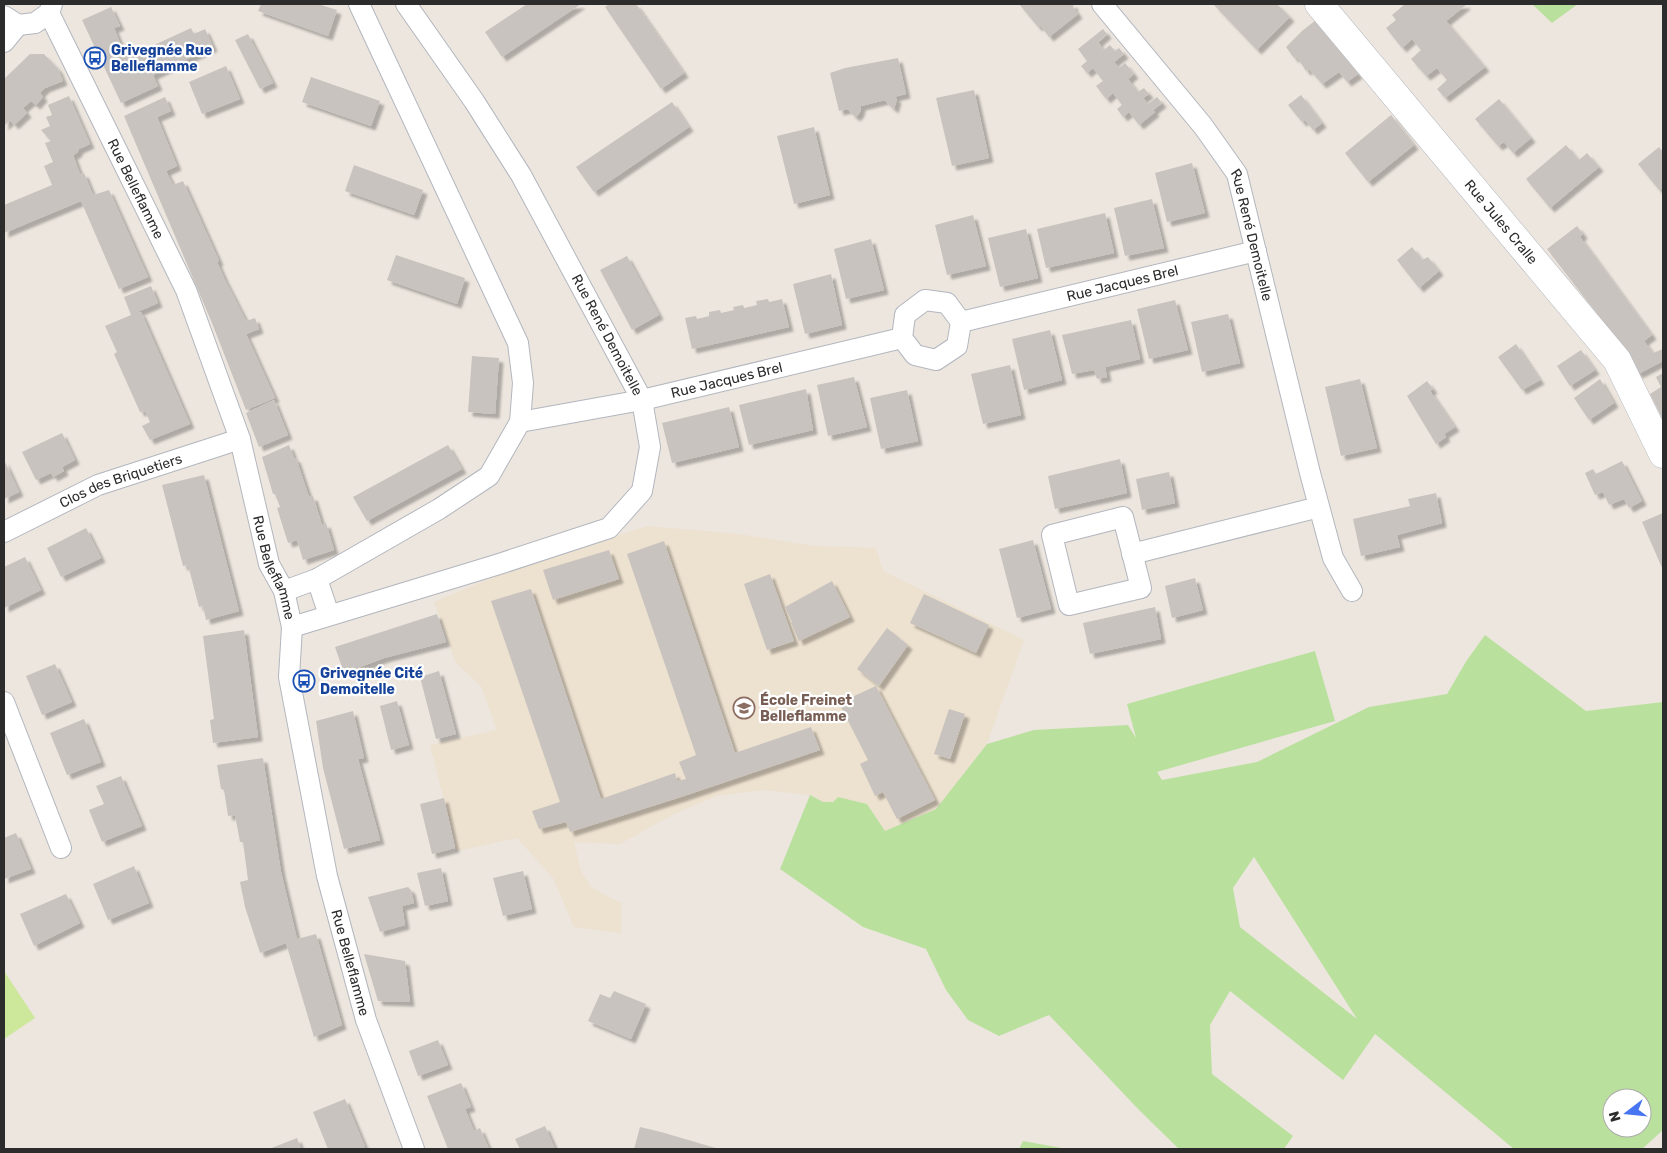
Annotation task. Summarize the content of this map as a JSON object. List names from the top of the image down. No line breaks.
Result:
{"streets":{"street":["Rue Belleflamme","Rue Jules Cralle","Rue René Demoitelle","Rue Jacques Brel","Clos des Briquetiers"]},"crossings":[["Rue Belleflamme","Rue René Demoitelle"],["Rue Belleflamme","Clos des Briquetiers"],["Rue René Demoitelle","Rue Jacques Brel"]],"places":{"bus stop":["Grivegnée Rue Belleflamme","Grivegnée Cité Demoitelle"],"school or university":["École Freinet Belleflamme"]},"north":"left"}
